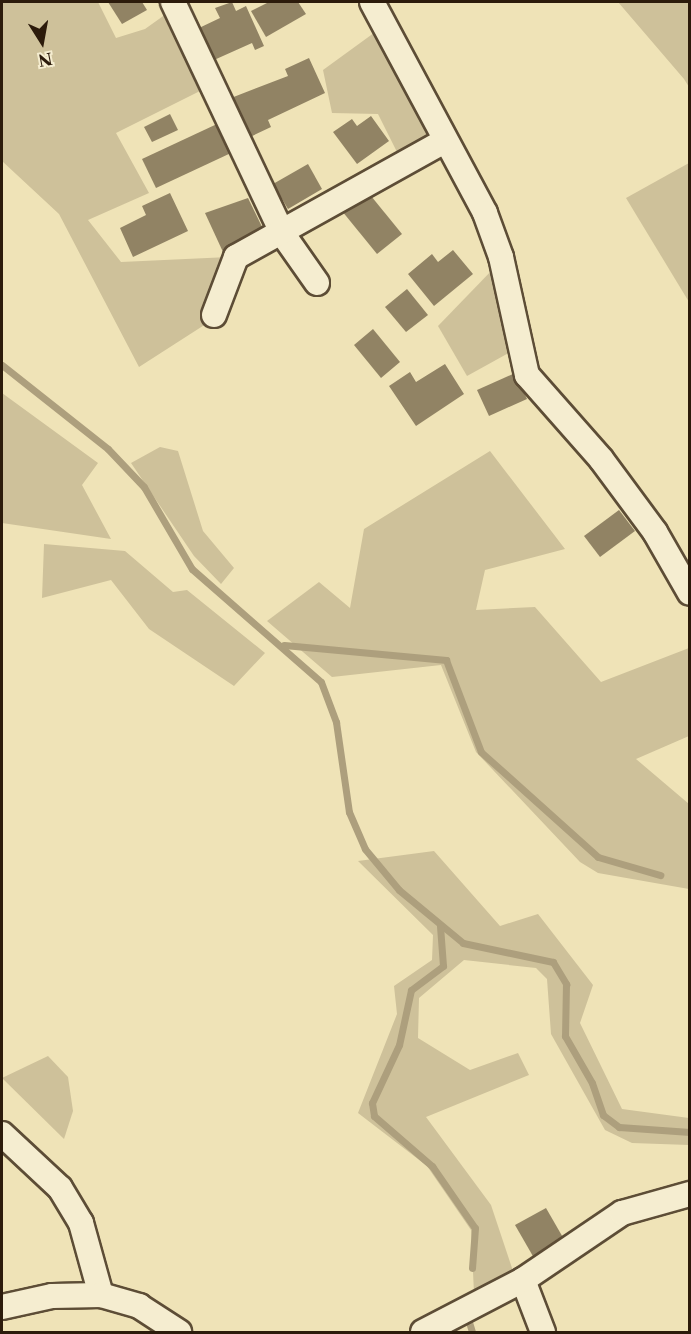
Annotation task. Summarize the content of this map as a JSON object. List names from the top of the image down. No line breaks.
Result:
{"north":"bottom"}
